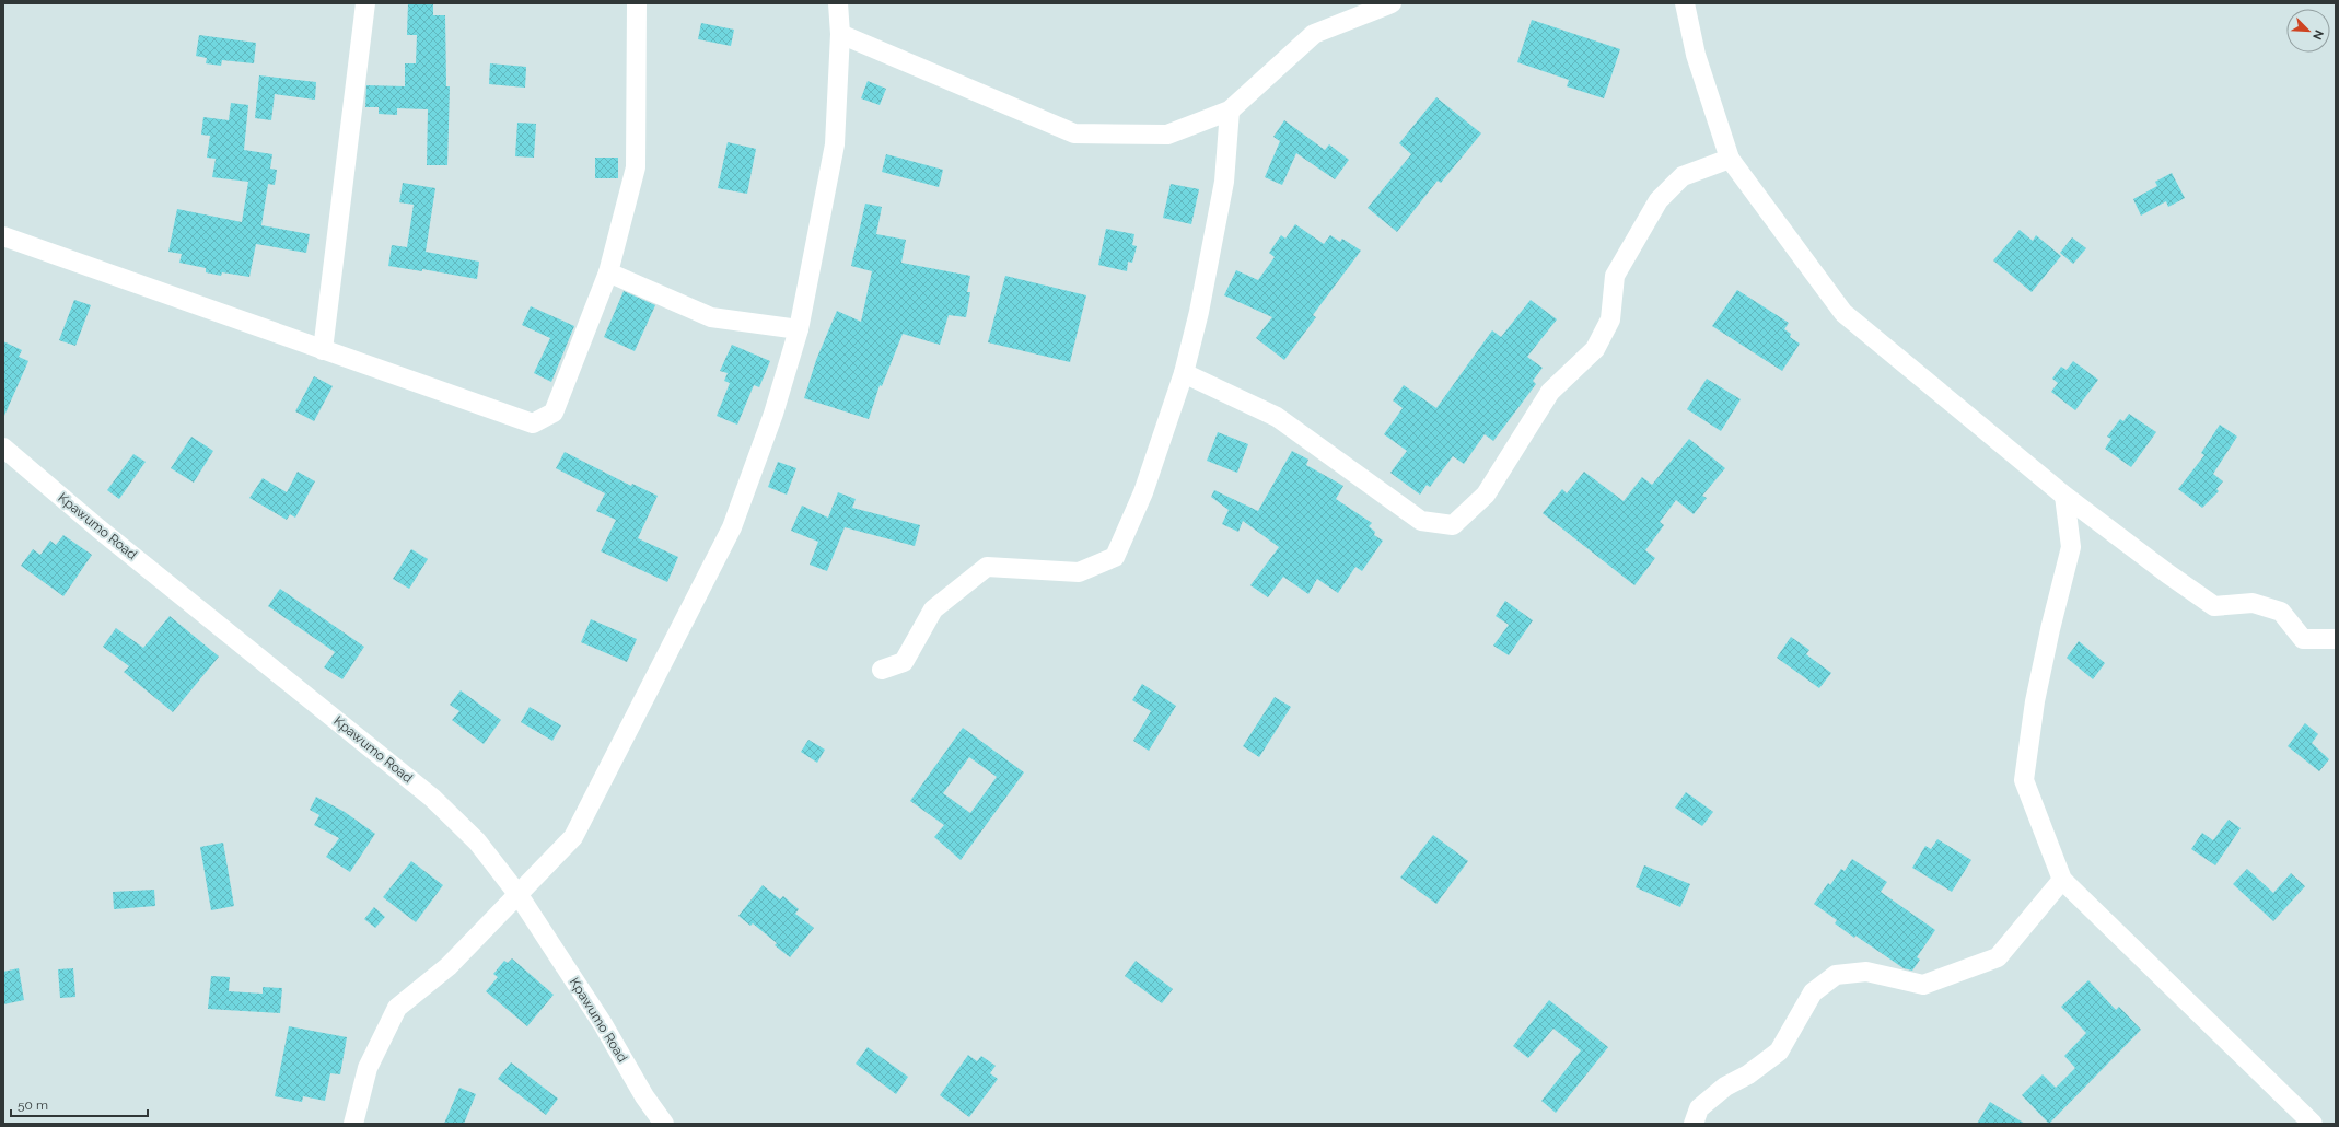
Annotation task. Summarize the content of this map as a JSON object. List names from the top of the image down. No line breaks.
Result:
{"streets":{"street":["Kpawumo Road"]},"scale_bar":"50 m","north":"bottom right"}
